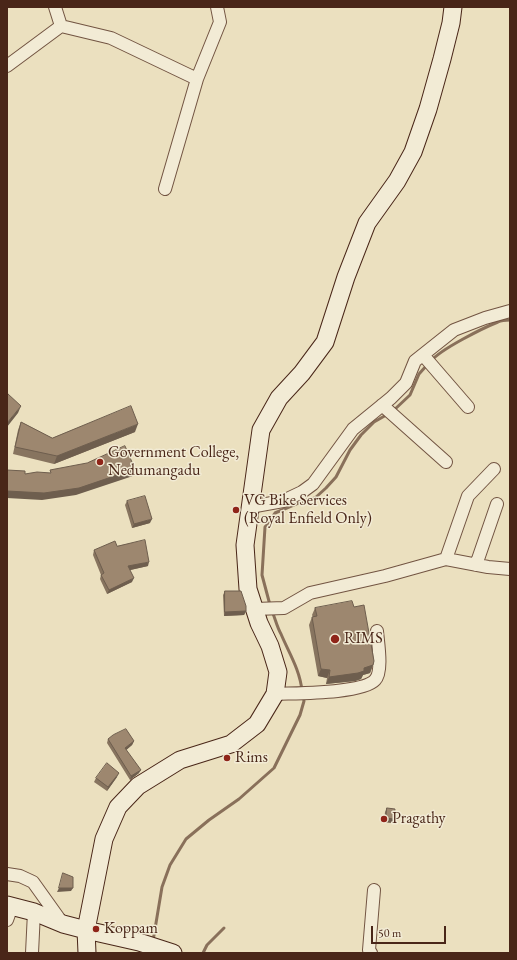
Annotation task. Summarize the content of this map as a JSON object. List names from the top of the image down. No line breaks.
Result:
{"places":["Government College, Nedumangadu","VG Bike Services (Royal Enfield Only)","RIMS","Rims","Pragathy","Koppam"],"scale_bar":"50 m"}
